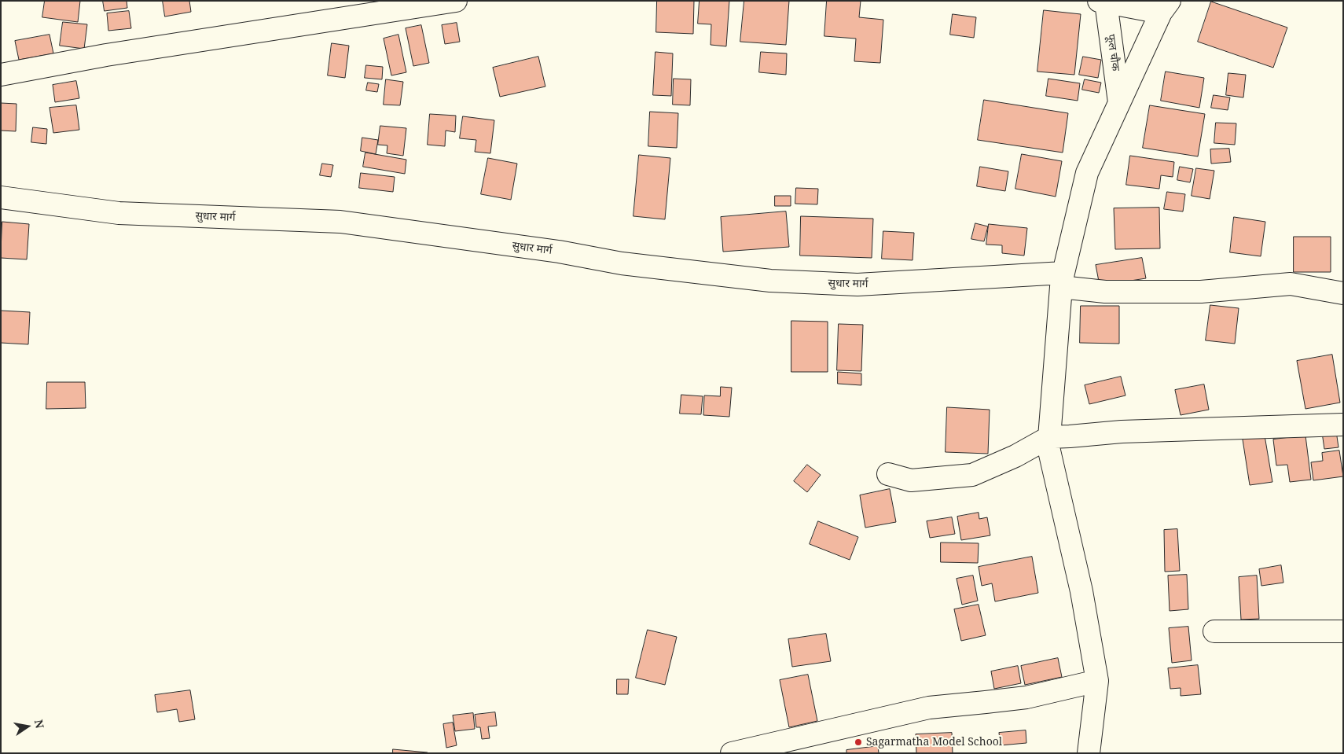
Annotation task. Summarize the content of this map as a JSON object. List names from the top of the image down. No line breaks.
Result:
{"streets":{"street":["फूल चौक","सुधार मार्ग"]},"places":["Sagarmatha Model School"],"north":"right"}
